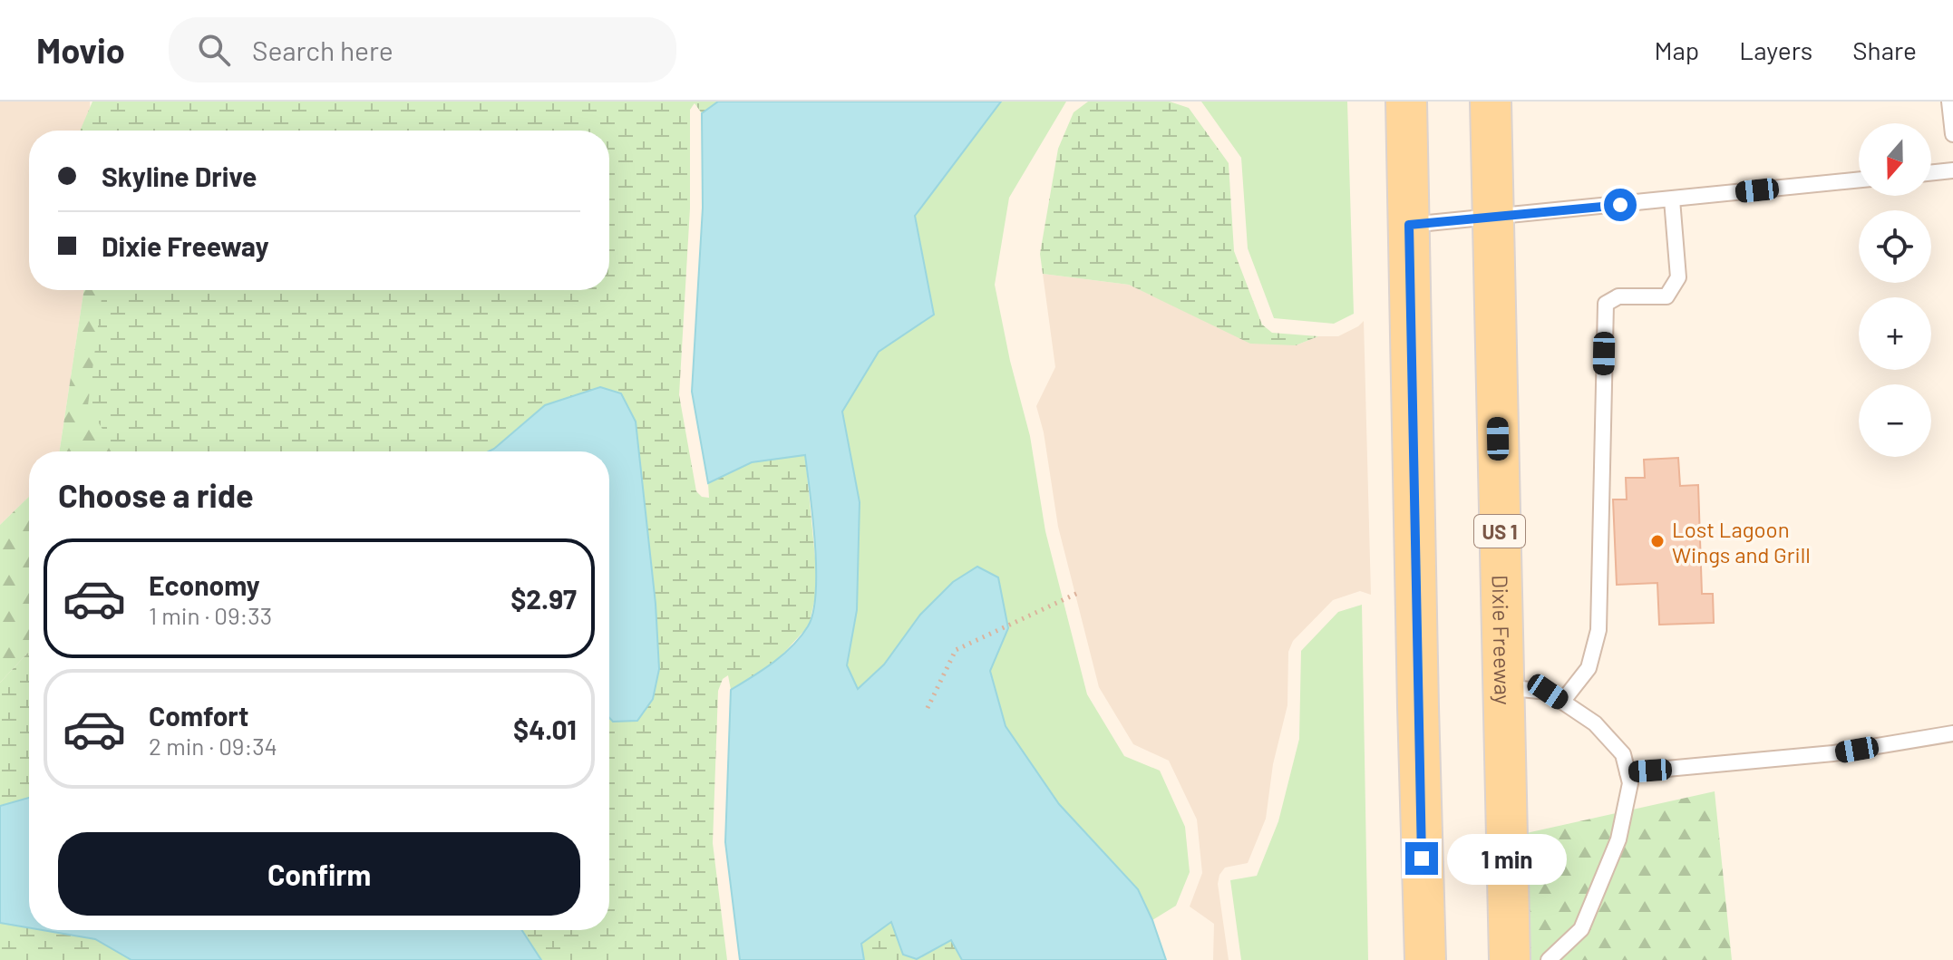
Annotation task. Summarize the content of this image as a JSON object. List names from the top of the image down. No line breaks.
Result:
{"streets":{"main road":["US 1","Dixie Freeway"]},"places":["Lost Lagoon Wings and Grill"],"north":"bottom","page":{"header":"Movio","search":"Search here","nav":["Map","Layers","Share"],"map_buttons":["+","−"],"banner":["Skyline Drive","Dixie Freeway"],"heading":"Choose a ride","list":[{"name":"Economy","note":"1 min · 09:33","value":"$2.97"},{"name":"Comfort","note":"2 min · 09:34","value":"$4.01"}],"buttons":"Confirm","bubble":"1 min"}}
